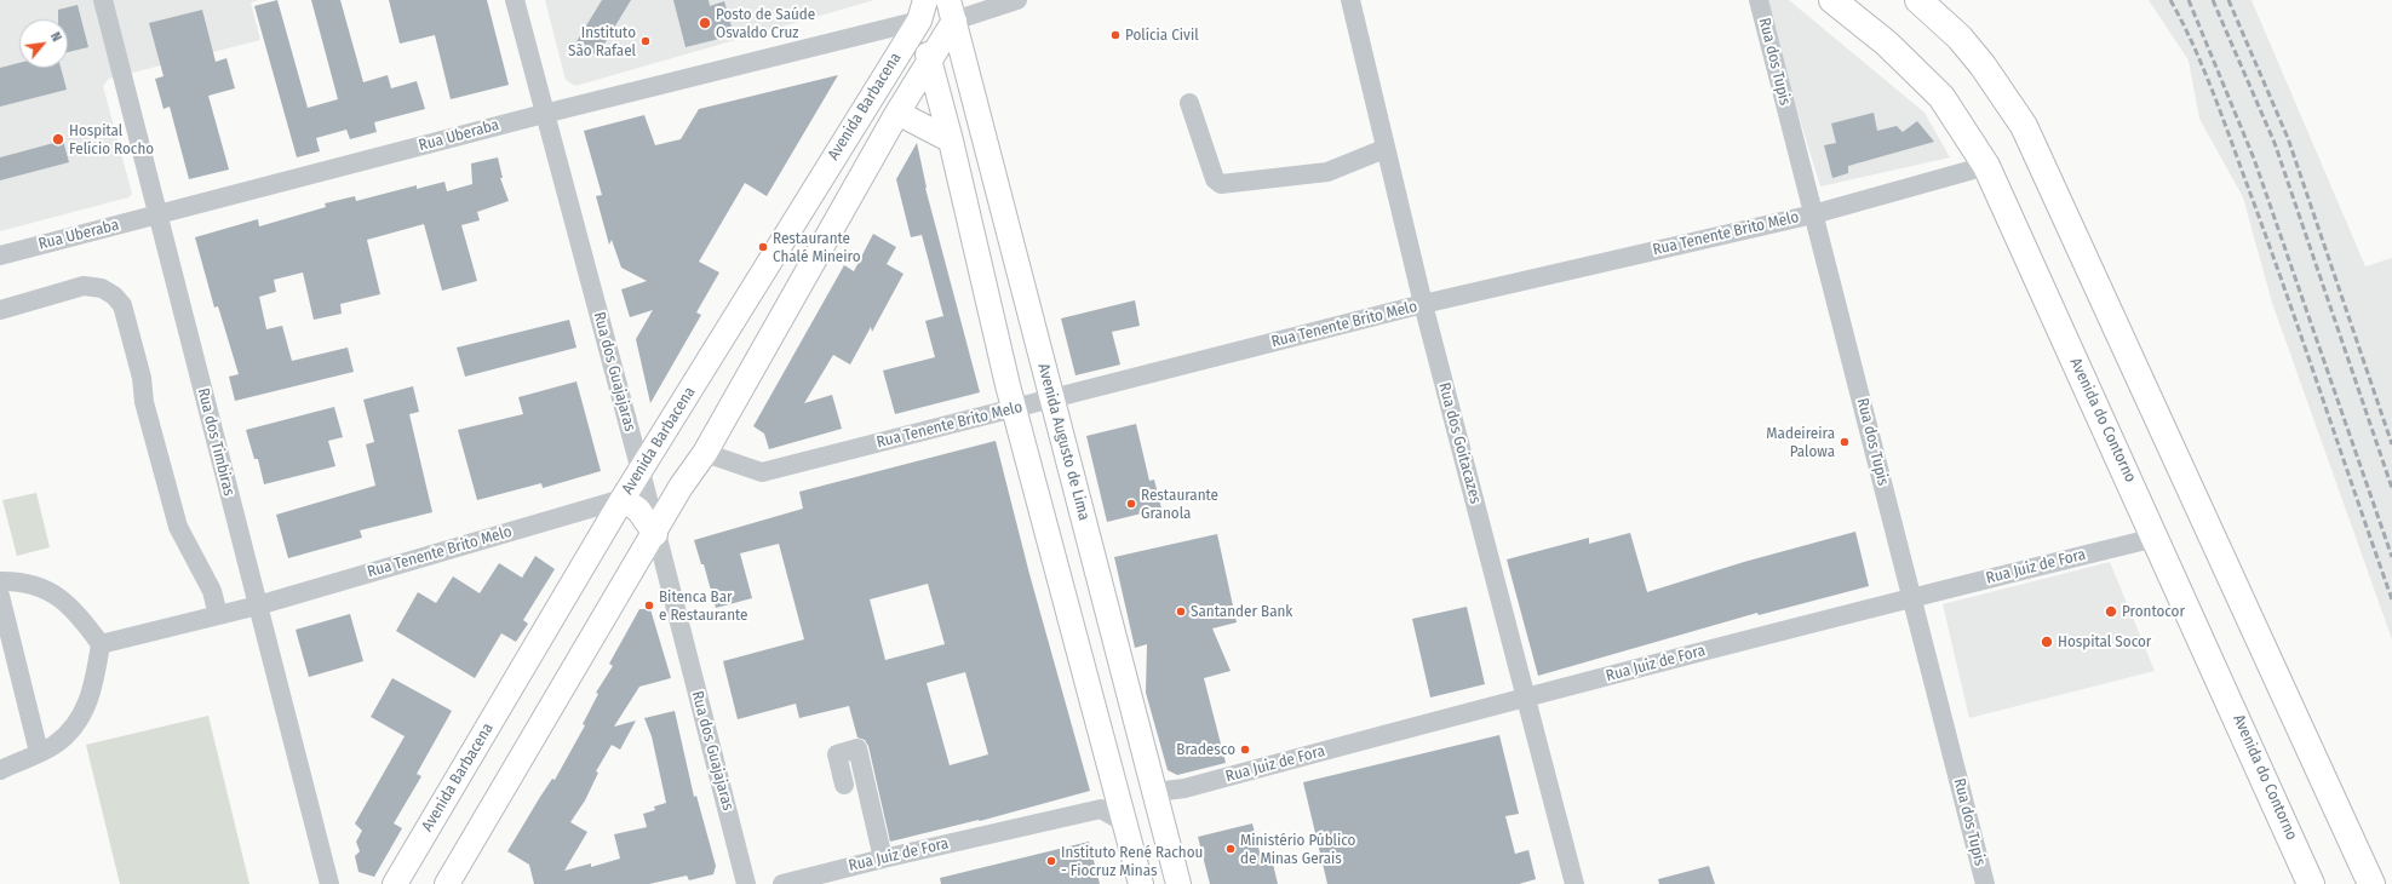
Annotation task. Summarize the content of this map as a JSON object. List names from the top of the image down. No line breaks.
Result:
{"streets":{"highway":["Avenida do Contorno"],"main road":["Avenida Barbacena","Avenida Augusto de Lima"],"street":["Rua dos Tupis","Rua Uberaba","Rua Tenente Brito Melo","Rua dos Guajajaras","Rua dos Timbiras","Rua dos Goitacazes","Rua Juiz de Fora"]},"crossings":[["Rua dos Tupis","Rua Tenente Brito Melo"],["Rua dos Tupis","Rua Juiz de Fora"],["Avenida Barbacena","Rua Uberaba"],["Avenida Barbacena","Rua Tenente Brito Melo"],["Avenida Barbacena","Rua dos Guajajaras"],["Avenida Barbacena","Avenida Augusto de Lima"],["Rua Uberaba","Rua dos Guajajaras"],["Rua Uberaba","Rua dos Timbiras"],["Rua Tenente Brito Melo","Avenida do Contorno"],["Rua Tenente Brito Melo","Rua dos Timbiras"],["Rua Tenente Brito Melo","Avenida Augusto de Lima"],["Rua Tenente Brito Melo","Rua dos Goitacazes"],["Avenida do Contorno","Rua Juiz de Fora"],["Avenida Augusto de Lima","Rua Juiz de Fora"],["Rua dos Goitacazes","Rua Juiz de Fora"]],"places":["Posto de Saúde Osvaldo Cruz","Polícia Civil","Instituto São Rafael","Hospital Felício Rocho","Restaurante Chalé Mineiro","Madeireira Palowa","Restaurante Granola","Bitenca Bar e Restaurante","Santander Bank","Prontocor","Hospital Socor","Bradesco","Ministério Público de Minas Gerais","Instituto René Rachou - Fiocruz Minas"],"north":"top right"}
